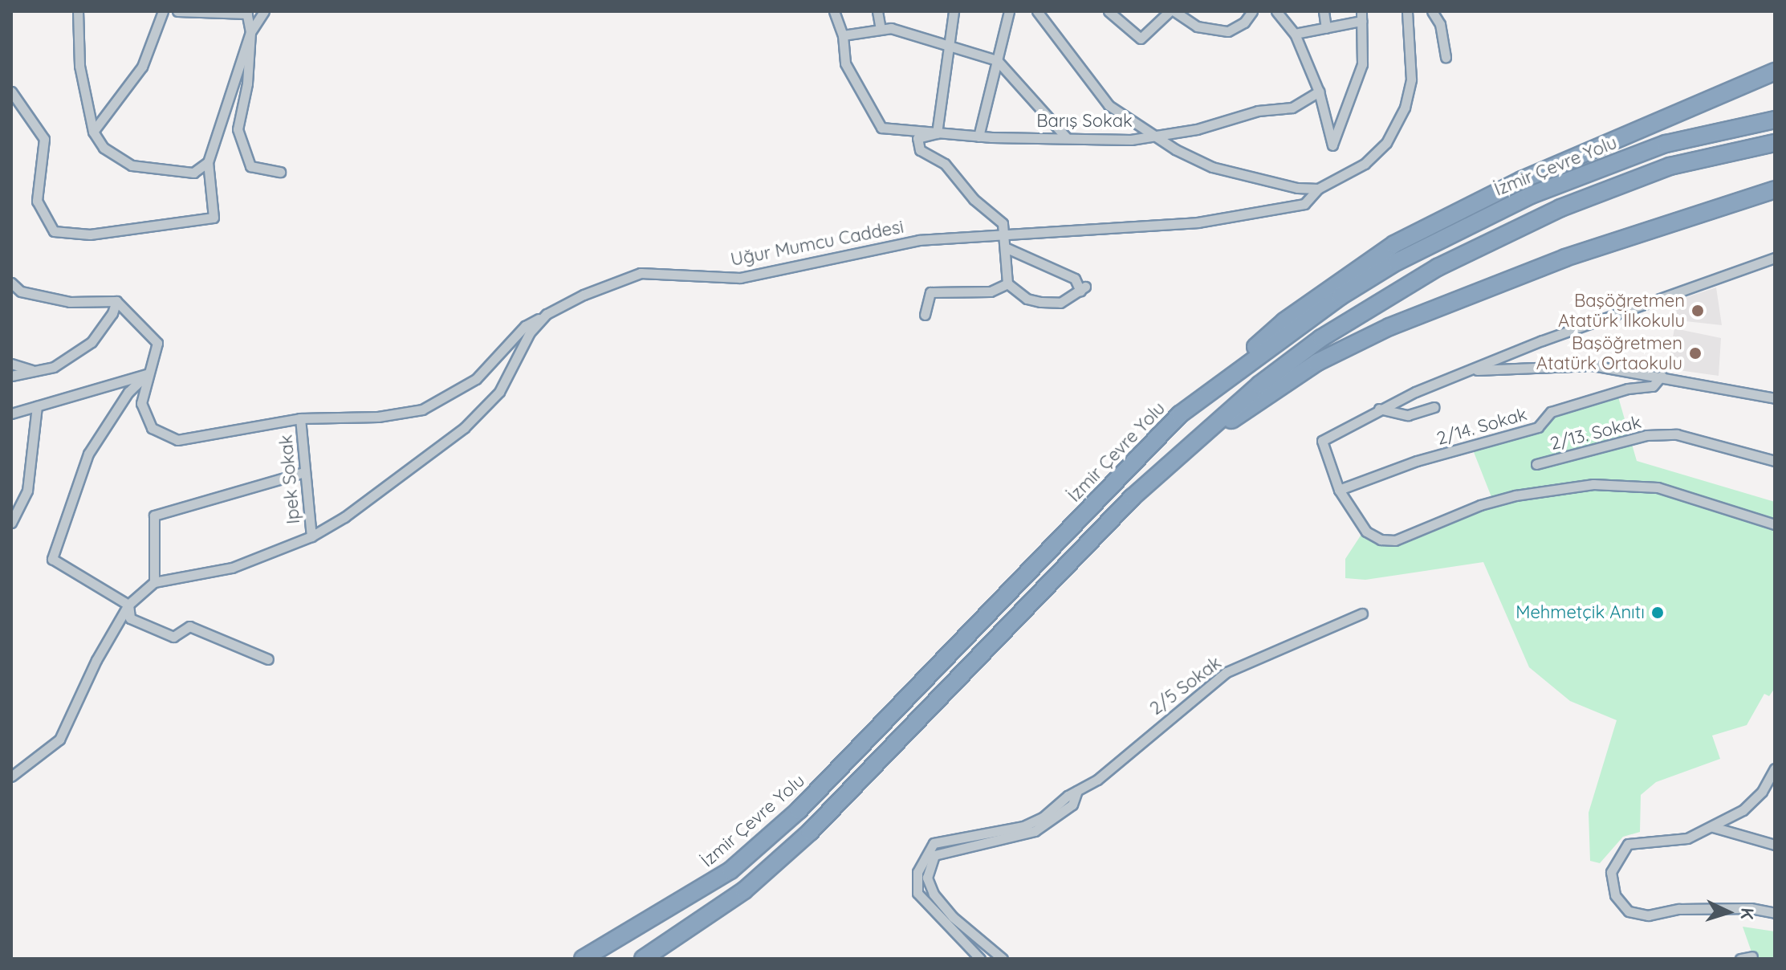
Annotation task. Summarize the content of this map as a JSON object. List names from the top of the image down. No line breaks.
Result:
{"streets":{"highway":["İzmir Çevre Yolu"],"street":["Barış Sokak","Uğur Mumcu Caddesi","2/14. Sokak","2/13. Sokak","Ipek Sokak","2/5 Sokak"]},"crossings":[["Uğur Mumcu Caddesi","Ipek Sokak"]],"places":["Başöğretmen Atatürk İlkokulu","Başöğretmen Atatürk Ortaokulu","Mehmetçik Anıtı"],"north":"right"}
